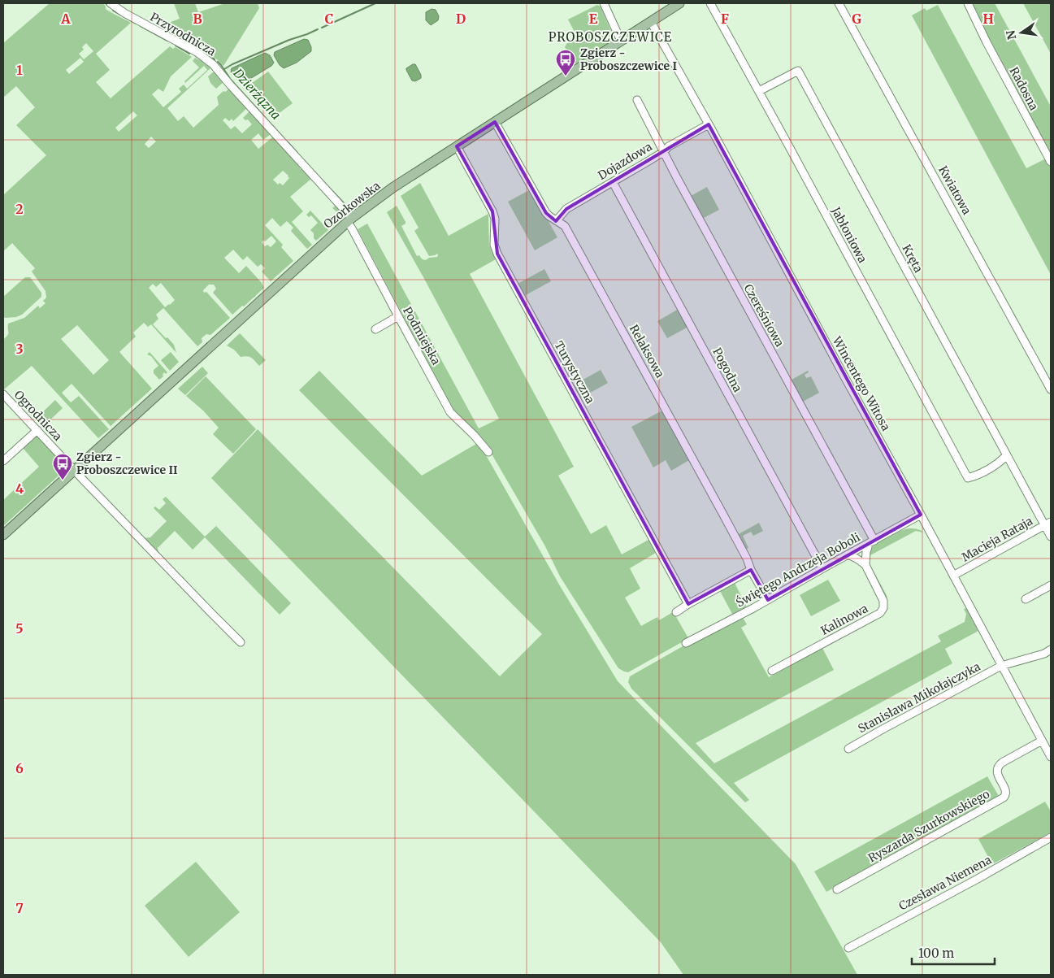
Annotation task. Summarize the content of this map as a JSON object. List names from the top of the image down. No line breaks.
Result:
{"streets":{"main road":["Ozorkowska"],"street":["Przyrodnicza","Radosna","Dojazdowa","Kwiatowa","Jabłoniowa","Kręta","Czereśniowa","Podmiejska","Relaksowa","Pogodna","Turystyczna","Wincentego Witosa","Ogrodnicza","Macieja Rataja","Świętego Andrzeja Boboli","Kalinowa","Stanisława Mikołajczyka","Ryszarda Szurkowskiego","Czesława Niemena"]},"crossings":[["Przyrodnicza","Ozorkowska"],["Przyrodnicza","Podmiejska"],["Dojazdowa","Czereśniowa"],["Dojazdowa","Relaksowa"],["Dojazdowa","Pogodna"],["Dojazdowa","Wincentego Witosa"],["Ozorkowska","Podmiejska"],["Ozorkowska","Relaksowa"],["Ozorkowska","Turystyczna"],["Ozorkowska","Wincentego Witosa"],["Ozorkowska","Ogrodnicza"],["Jabłoniowa","Kręta"],["Czereśniowa","Świętego Andrzeja Boboli"],["Relaksowa","Świętego Andrzeja Boboli"],["Pogodna","Świętego Andrzeja Boboli"],["Wincentego Witosa","Macieja Rataja"],["Wincentego Witosa","Świętego Andrzeja Boboli"],["Wincentego Witosa","Stanisława Mikołajczyka"],["Wincentego Witosa","Ryszarda Szurkowskiego"],["Świętego Andrzeja Boboli","Kalinowa"]],"districts":["PROBOSZCZEWICE"],"water":["Dzierżązna"],"places":{"bus stop":["Zgierz - Proboszczewice I","Zgierz - Proboszczewice II"]},"scale_bar":"100 m","north":"left","grid":{"columns":["A","B","C","D","E","F","G","H"],"rows":["1","2","3","4","5","6","7"]}}
